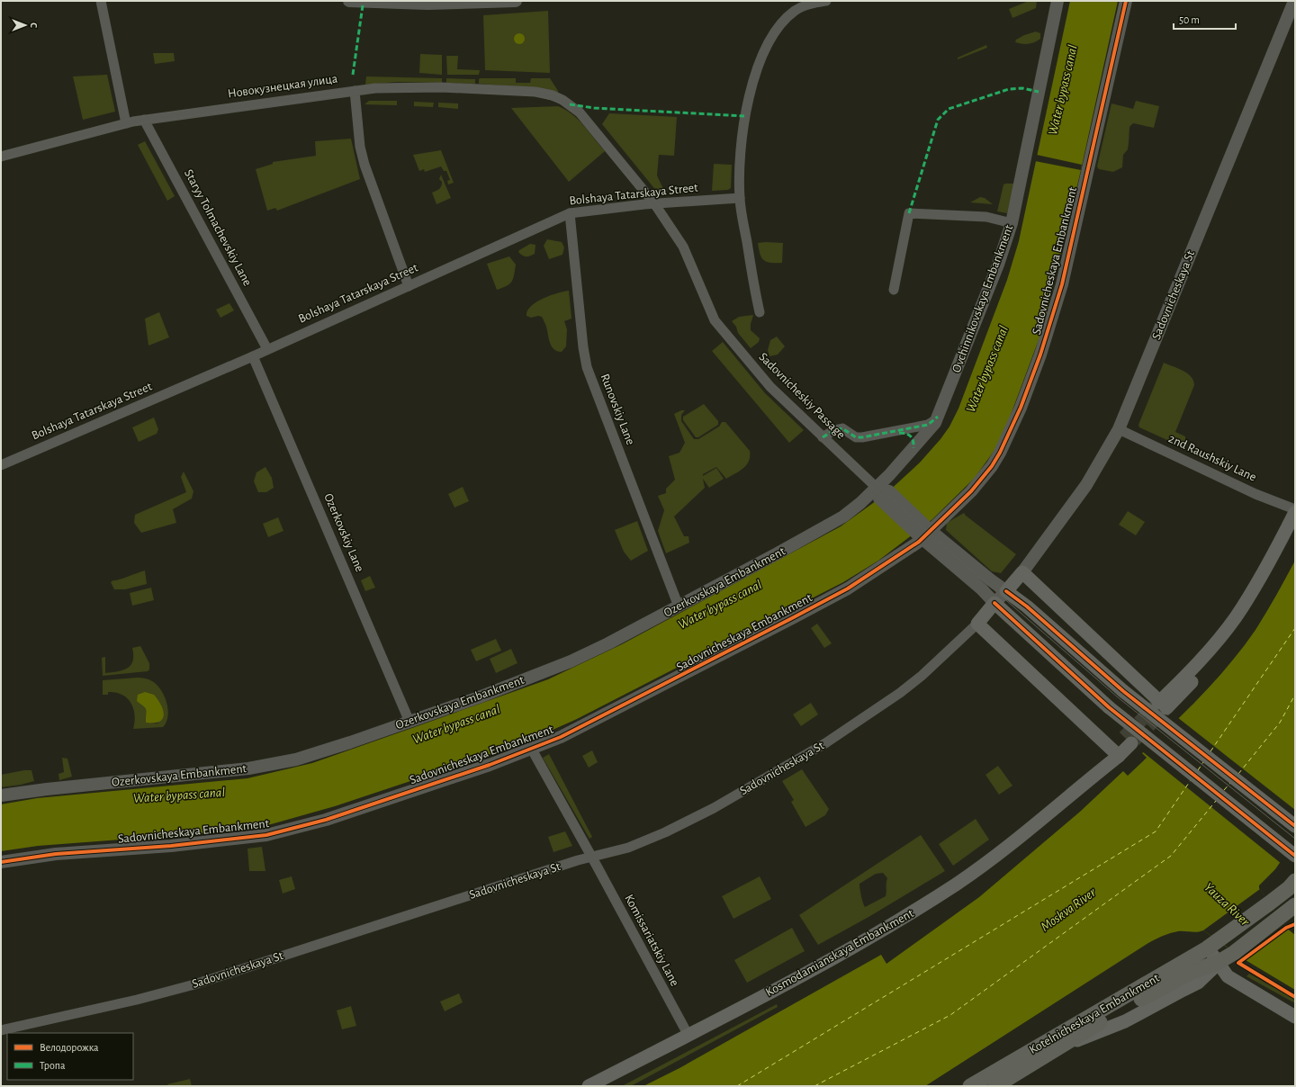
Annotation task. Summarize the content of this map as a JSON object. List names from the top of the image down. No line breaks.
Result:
{"streets":{"main road":["Kosmodamianskaya Embankment","Kotelnicheskaya Embankment"],"street":["Новокузнецкая улица","Bolshaya Tatarskaya Street","Staryy Tolmachevskiy Lane","Sadovnicheskaya Embankment","Sadovnicheskaya St","Ovchinnikovskaya Embankment","Sadovnicheskiy Passage","Runovskiy Lane","2nd Raushskiy Lane","Ozerkovskiy Lane","Ozerkovskaya Embankment","Komissariatskiy Lane"]},"crossings":[["Новокузнецкая улица","Bolshaya Tatarskaya Street"],["Новокузнецкая улица","Staryy Tolmachevskiy Lane"],["Новокузнецкая улица","Sadovnicheskiy Passage"],["Bolshaya Tatarskaya Street","Staryy Tolmachevskiy Lane"],["Bolshaya Tatarskaya Street","Sadovnicheskiy Passage"],["Bolshaya Tatarskaya Street","Runovskiy Lane"],["Bolshaya Tatarskaya Street","Ozerkovskiy Lane"],["Sadovnicheskaya Embankment","Komissariatskiy Lane"],["Sadovnicheskaya St","2nd Raushskiy Lane"],["Sadovnicheskaya St","Komissariatskiy Lane"],["Ovchinnikovskaya Embankment","Sadovnicheskiy Passage"],["Ovchinnikovskaya Embankment","Ozerkovskaya Embankment"],["Sadovnicheskiy Passage","Ozerkovskaya Embankment"],["Runovskiy Lane","Ozerkovskaya Embankment"],["Ozerkovskiy Lane","Ozerkovskaya Embankment"],["Komissariatskiy Lane","Kosmodamianskaya Embankment"]],"water":["Water bypass canal","Yauza River","Moskva River"],"legend":["Велодорожка","Тропа"],"scale_bar":"50 m","north":"right"}
